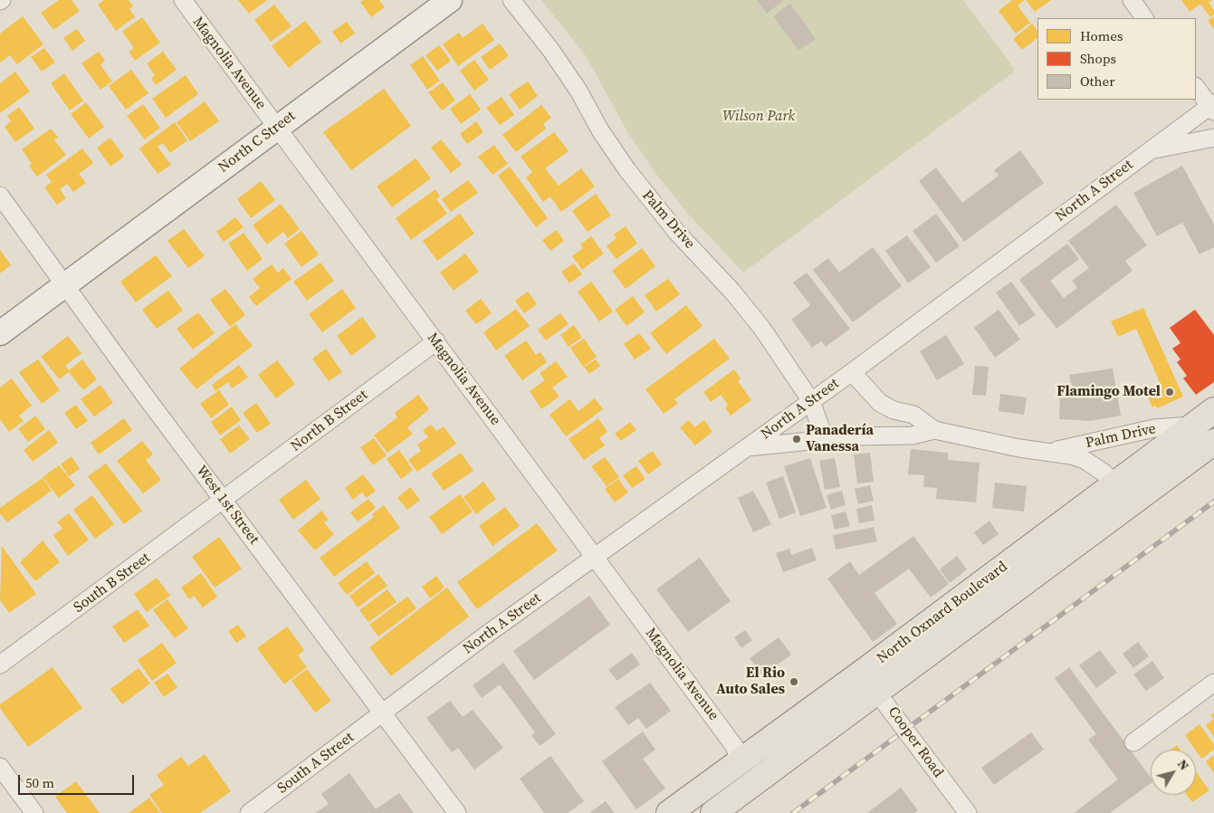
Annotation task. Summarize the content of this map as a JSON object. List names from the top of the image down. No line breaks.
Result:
{"streets":{"main road":["North Oxnard Boulevard"],"street":["Magnolia Avenue","North C Street","North A Street","Palm Drive","North B Street","West 1st Street","South B Street","Cooper Road","South A Street"]},"crossings":[["Magnolia Avenue","North C Street"],["Magnolia Avenue","North A Street"],["Magnolia Avenue","North B Street"],["Magnolia Avenue","North Oxnard Boulevard"],["North C Street","West 1st Street"],["North A Street","Palm Drive"],["North A Street","West 1st Street"],["North A Street","South A Street"],["Palm Drive","North Oxnard Boulevard"],["North B Street","West 1st Street"],["North B Street","South B Street"],["West 1st Street","South B Street"],["West 1st Street","South A Street"],["North Oxnard Boulevard","Cooper Road"]],"parks":["Wilson Park"],"places":["Flamingo Motel","Panadería Vanessa","El Rio Auto Sales"],"legend":["Homes","Shops","Other"],"scale_bar":"50 m","north":"top right"}
